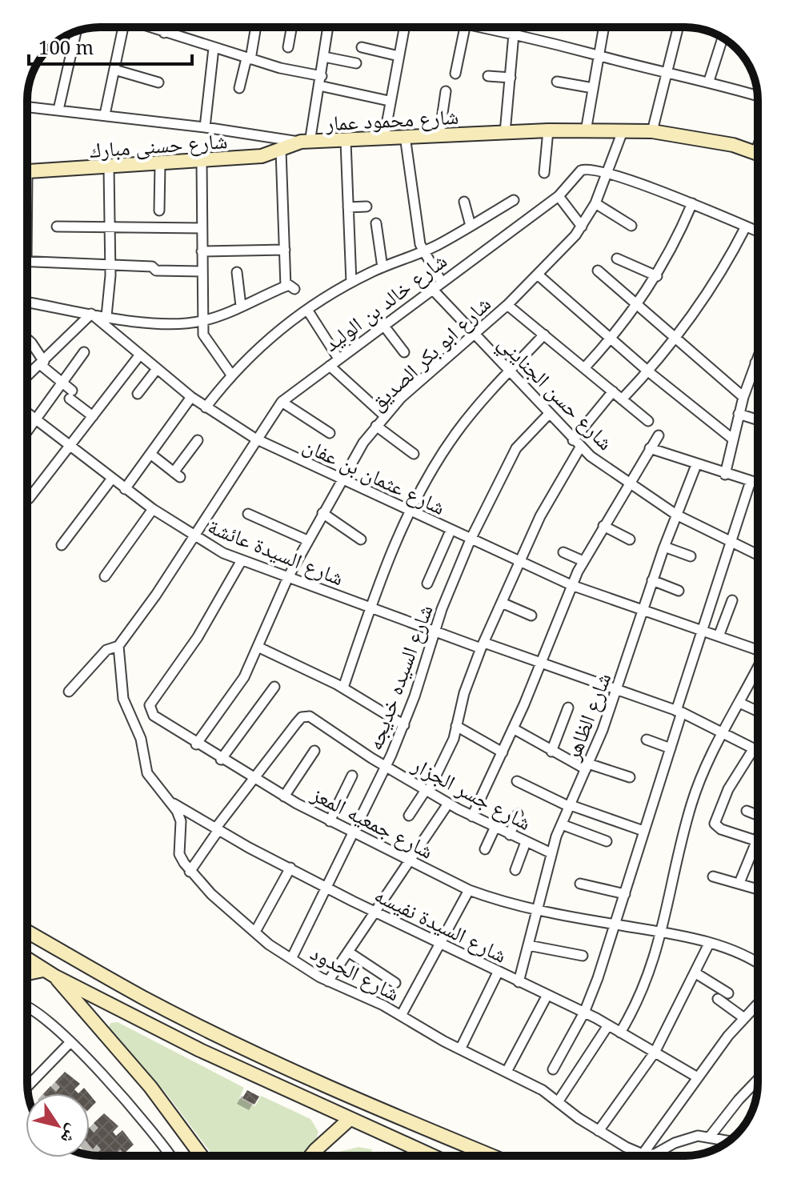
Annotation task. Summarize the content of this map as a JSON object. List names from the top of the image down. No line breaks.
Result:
{"streets":{"street":["شارع محمود عمار","شارع حسنى مبارك","شارع خالد بن الوليد","شارع ابو بكر الصديق","شارع حسن الجنايني","شارع عثمان بن عفان","شارع السيدة عائشة","شارع السيده خديجه","شارع الظاهر","شارع جسر الجزار","شارع جمعيه المعز","شارع السيدة نفيسه","شارع الحدود"]},"crossings":[["شارع محمود عمار","شارع حسنى مبارك"],["شارع محمود عمار","شارع ابو بكر الصديق"],["شارع خالد بن الوليد","شارع ابو بكر الصديق"],["شارع خالد بن الوليد","شارع حسن الجنايني"],["شارع خالد بن الوليد","شارع عثمان بن عفان"],["شارع خالد بن الوليد","شارع السيدة عائشة"],["شارع خالد بن الوليد","شارع الحدود"],["شارع ابو بكر الصديق","شارع حسن الجنايني"],["شارع ابو بكر الصديق","شارع عثمان بن عفان"],["شارع ابو بكر الصديق","شارع السيدة عائشة"],["شارع ابو بكر الصديق","شارع جمعيه المعز"],["شارع حسن الجنايني","شارع السيده خديجه"],["شارع حسن الجنايني","شارع الظاهر"],["شارع عثمان بن عفان","شارع السيده خديجه"],["شارع عثمان بن عفان","شارع الظاهر"],["شارع السيدة عائشة","شارع السيده خديجه"],["شارع السيدة عائشة","شارع الظاهر"],["شارع السيدة عائشة","شارع جمعيه المعز"],["شارع السيده خديجه","شارع جسر الجزار"],["شارع السيده خديجه","شارع جمعيه المعز"],["شارع السيده خديجه","شارع السيدة نفيسه"],["شارع السيده خديجه","شارع الحدود"],["شارع الظاهر","شارع جسر الجزار"],["شارع الظاهر","شارع جمعيه المعز"],["شارع الظاهر","شارع السيدة نفيسه"],["شارع جسر الجزار","شارع جمعيه المعز"],["شارع جسر الجزار","شارع السيدة نفيسه"],["شارع جسر الجزار","شارع الحدود"],["شارع السيدة نفيسه","شارع الحدود"]],"scale_bar":"100 m","north":"bottom right"}
